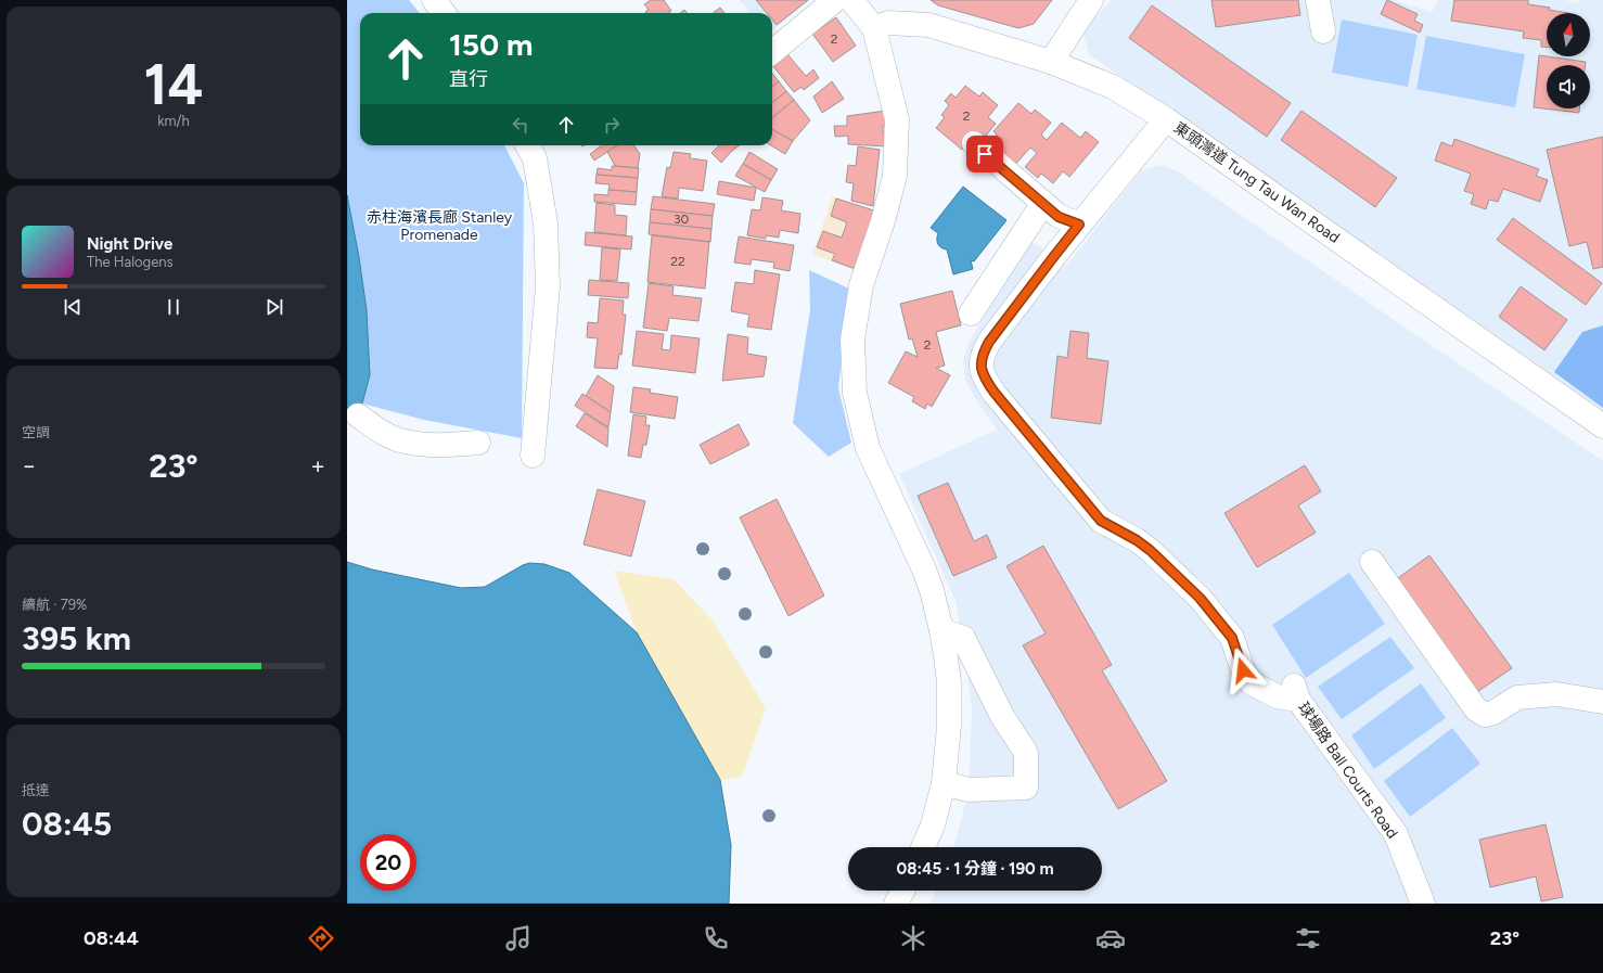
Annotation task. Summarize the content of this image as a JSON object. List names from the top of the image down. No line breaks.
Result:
{"streets":{"street":["東頭灣道 Tung Tau Wan Road","球場路 Ball Courts Road"]},"parks":["赤柱海濱長廊 Stanley Promenade"],"house_numbers":["2","2","30","22","2"],"north":"top","page":{"tile":[["14","km/h"],"空調",["續航 · 79%","395 km"],["抵達","08:45"]],"turn":["150 m","直行"],"song":["Night Drive","The Halogens"],"heat":["−","23°","+"],"limit":"20","trip":"08:45 · 1 分鐘 · 190 m","tabs":["08:44","23°"]}}
